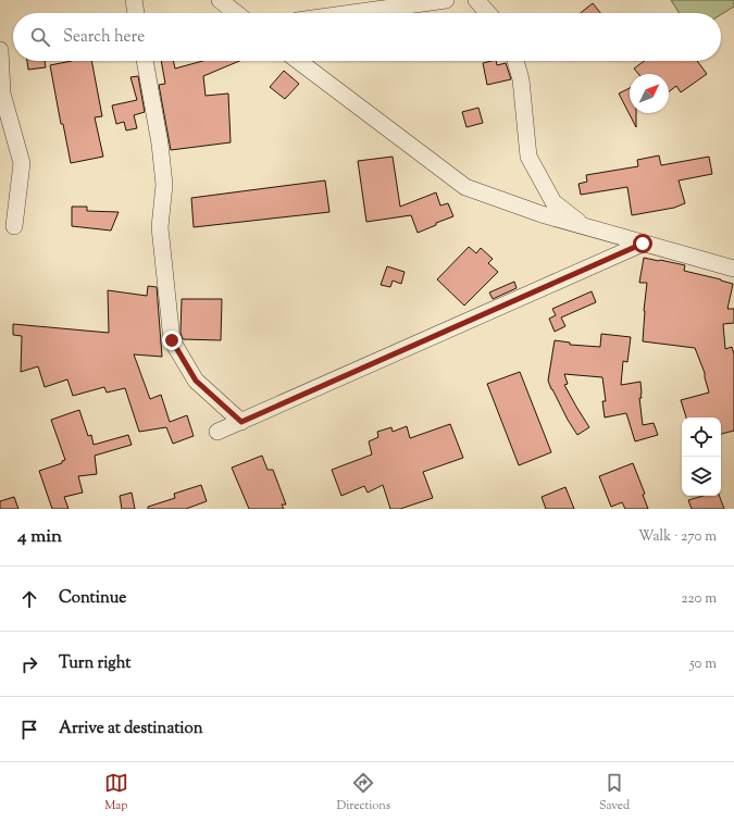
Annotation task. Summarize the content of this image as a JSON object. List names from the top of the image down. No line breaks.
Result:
{"north":"top right","page":{"search":"Search here","heading":["4 min","Walk · 270 m"],"list":[["Continue","220 m"],["Turn right","50 m"],"Arrive at destination"],"nav":["Map","Directions","Saved"]}}
